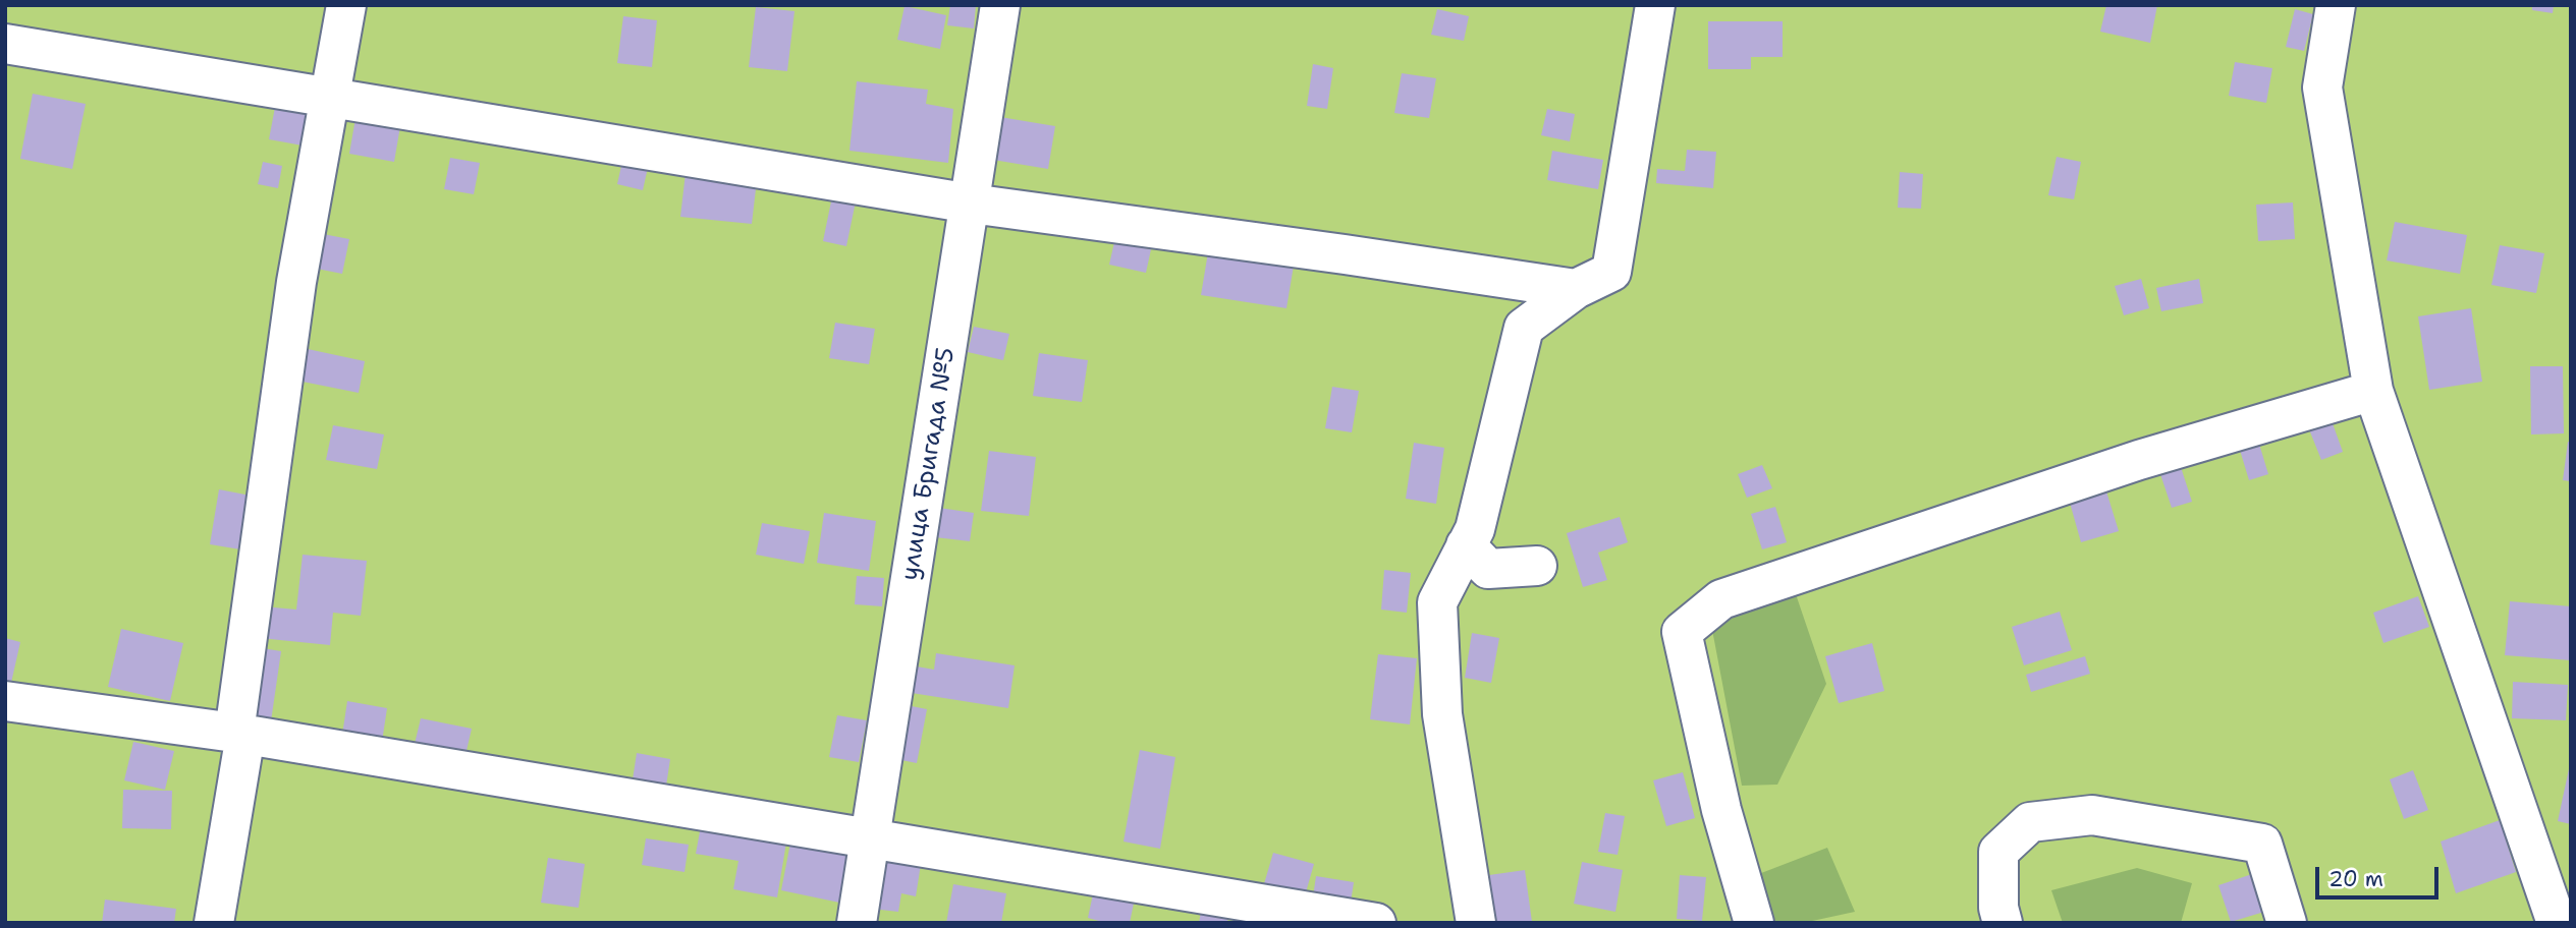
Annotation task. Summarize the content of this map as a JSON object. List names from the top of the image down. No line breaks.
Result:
{"streets":{"lane":["улица Бригада №5"]},"scale_bar":"20 m"}
